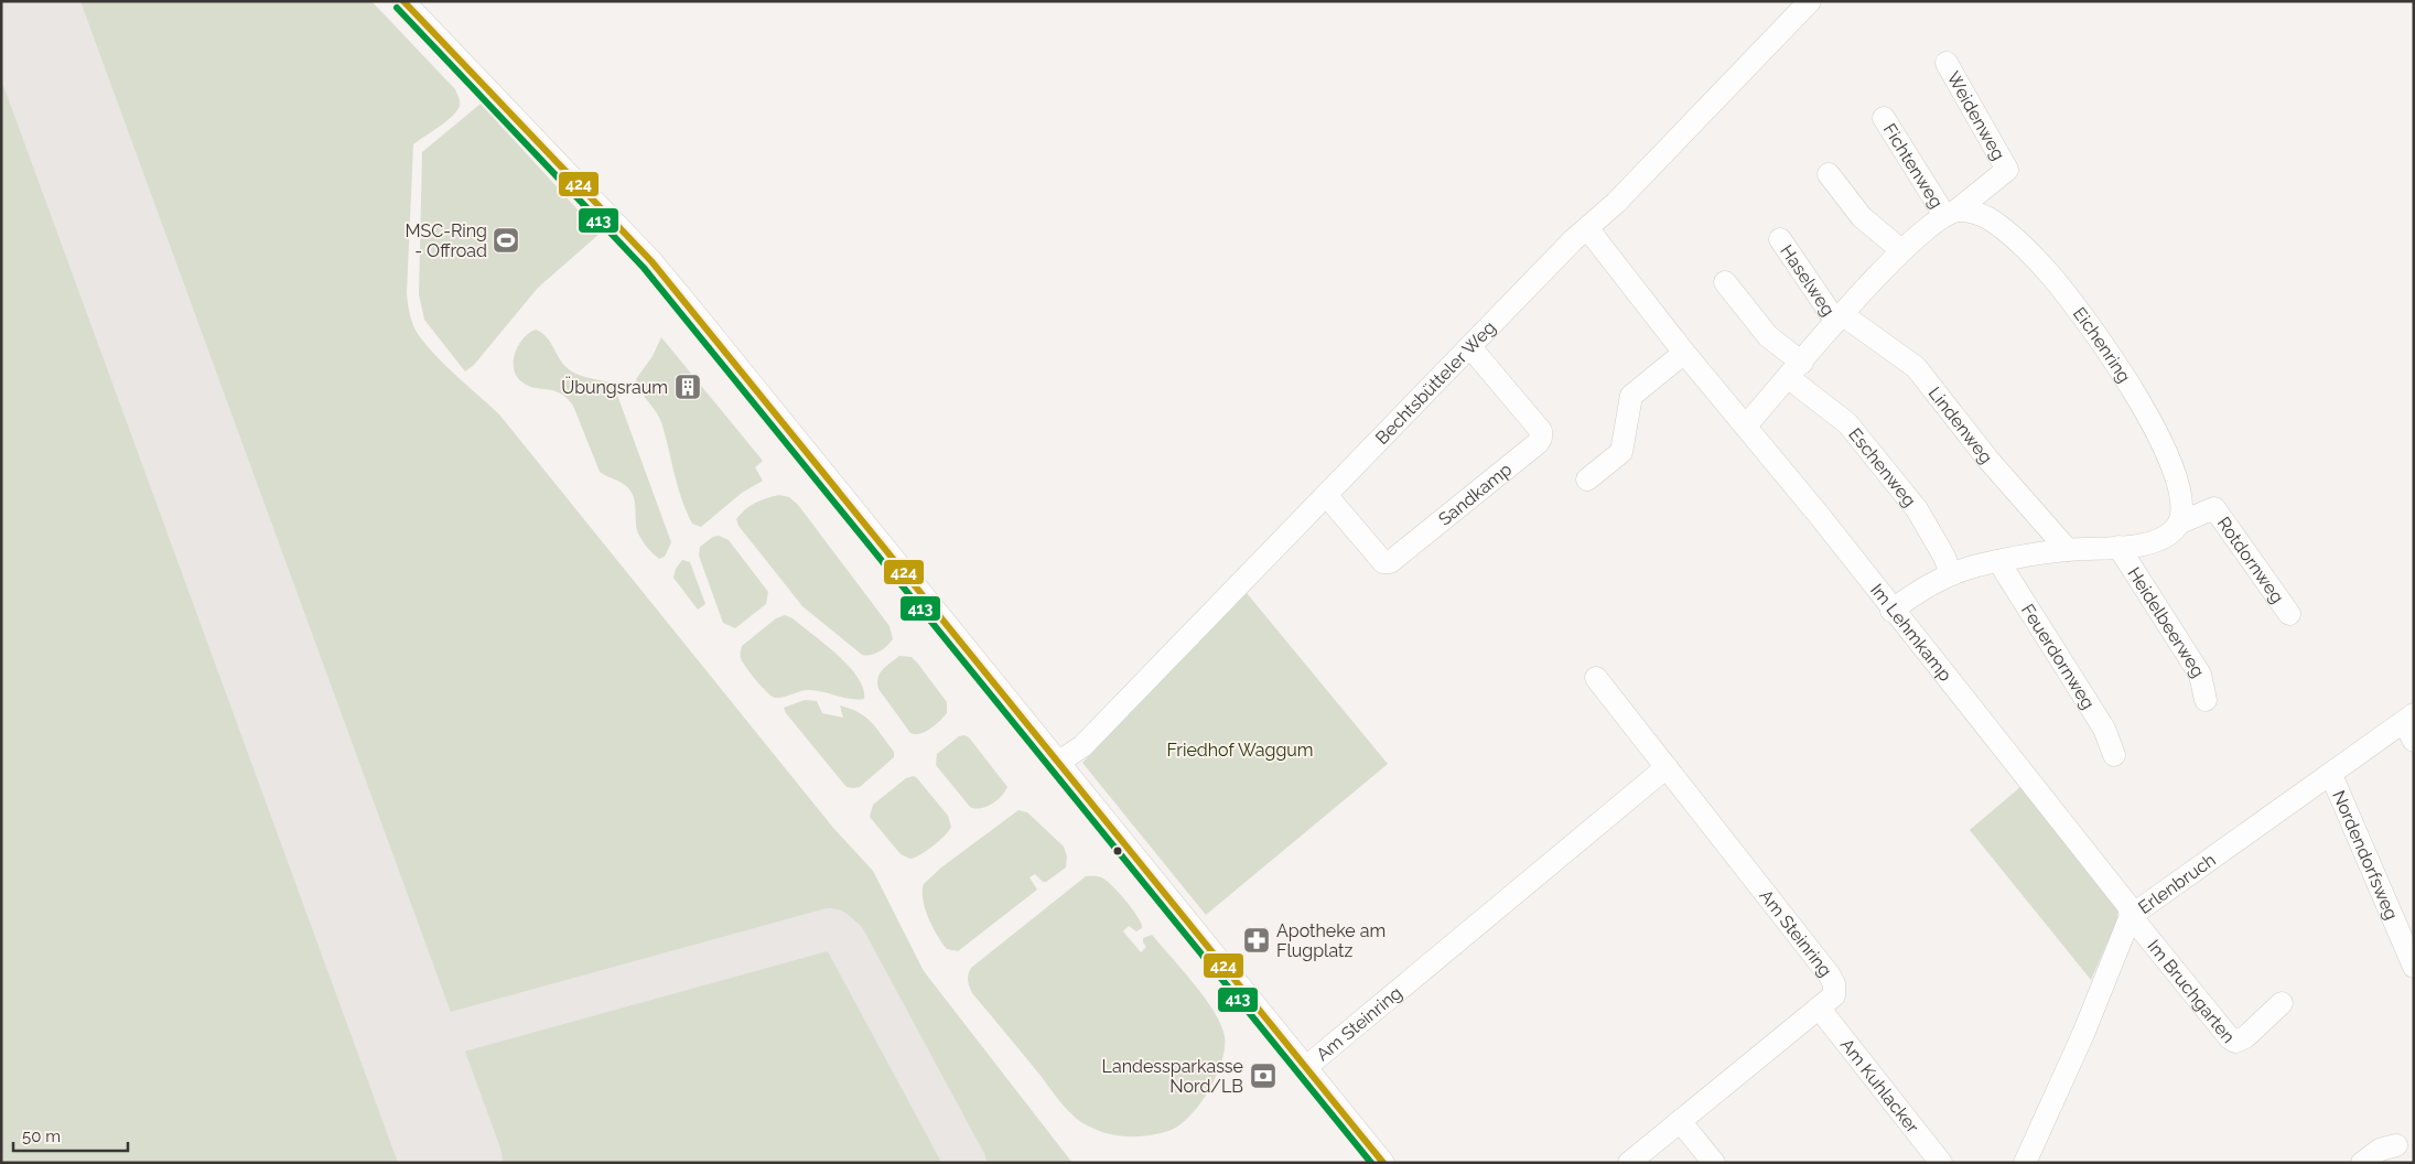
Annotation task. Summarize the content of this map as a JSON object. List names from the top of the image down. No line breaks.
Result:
{"streets":{"street":["Weidenweg","Fichtenweg","Haselweg","Eichenring","Bechtsbütteler Weg","Lindenweg","Eschenweg","Sandkamp","Rotdornweg","Heidelbeerweg","Im Lehmkamp","Feuerdornweg","Nordendorfsweg","Erlenbruch","Am Steinring","Im Bruchgarten","Am Kuhlacker"]},"crossings":[["Weidenweg","Fichtenweg"],["Weidenweg","Eichenring"],["Fichtenweg","Eichenring"],["Haselweg","Lindenweg"],["Eichenring","Rotdornweg"],["Bechtsbütteler Weg","Sandkamp"],["Bechtsbütteler Weg","Im Lehmkamp"],["Im Lehmkamp","Erlenbruch"],["Im Lehmkamp","Im Bruchgarten"],["Nordendorfsweg","Erlenbruch"],["Erlenbruch","Im Bruchgarten"],["Am Steinring","Am Kuhlacker"]],"parks":["Friedhof Waggum"],"places":{"sports":["MSC-Ring - Offroad"],"building":["Übungsraum"],"pharmacy":["Apotheke am Flugplatz"],"bank":["Landessparkasse Nord/LB"]},"lines":["transit line 424","transit line 413"],"scale_bar":"50 m"}
